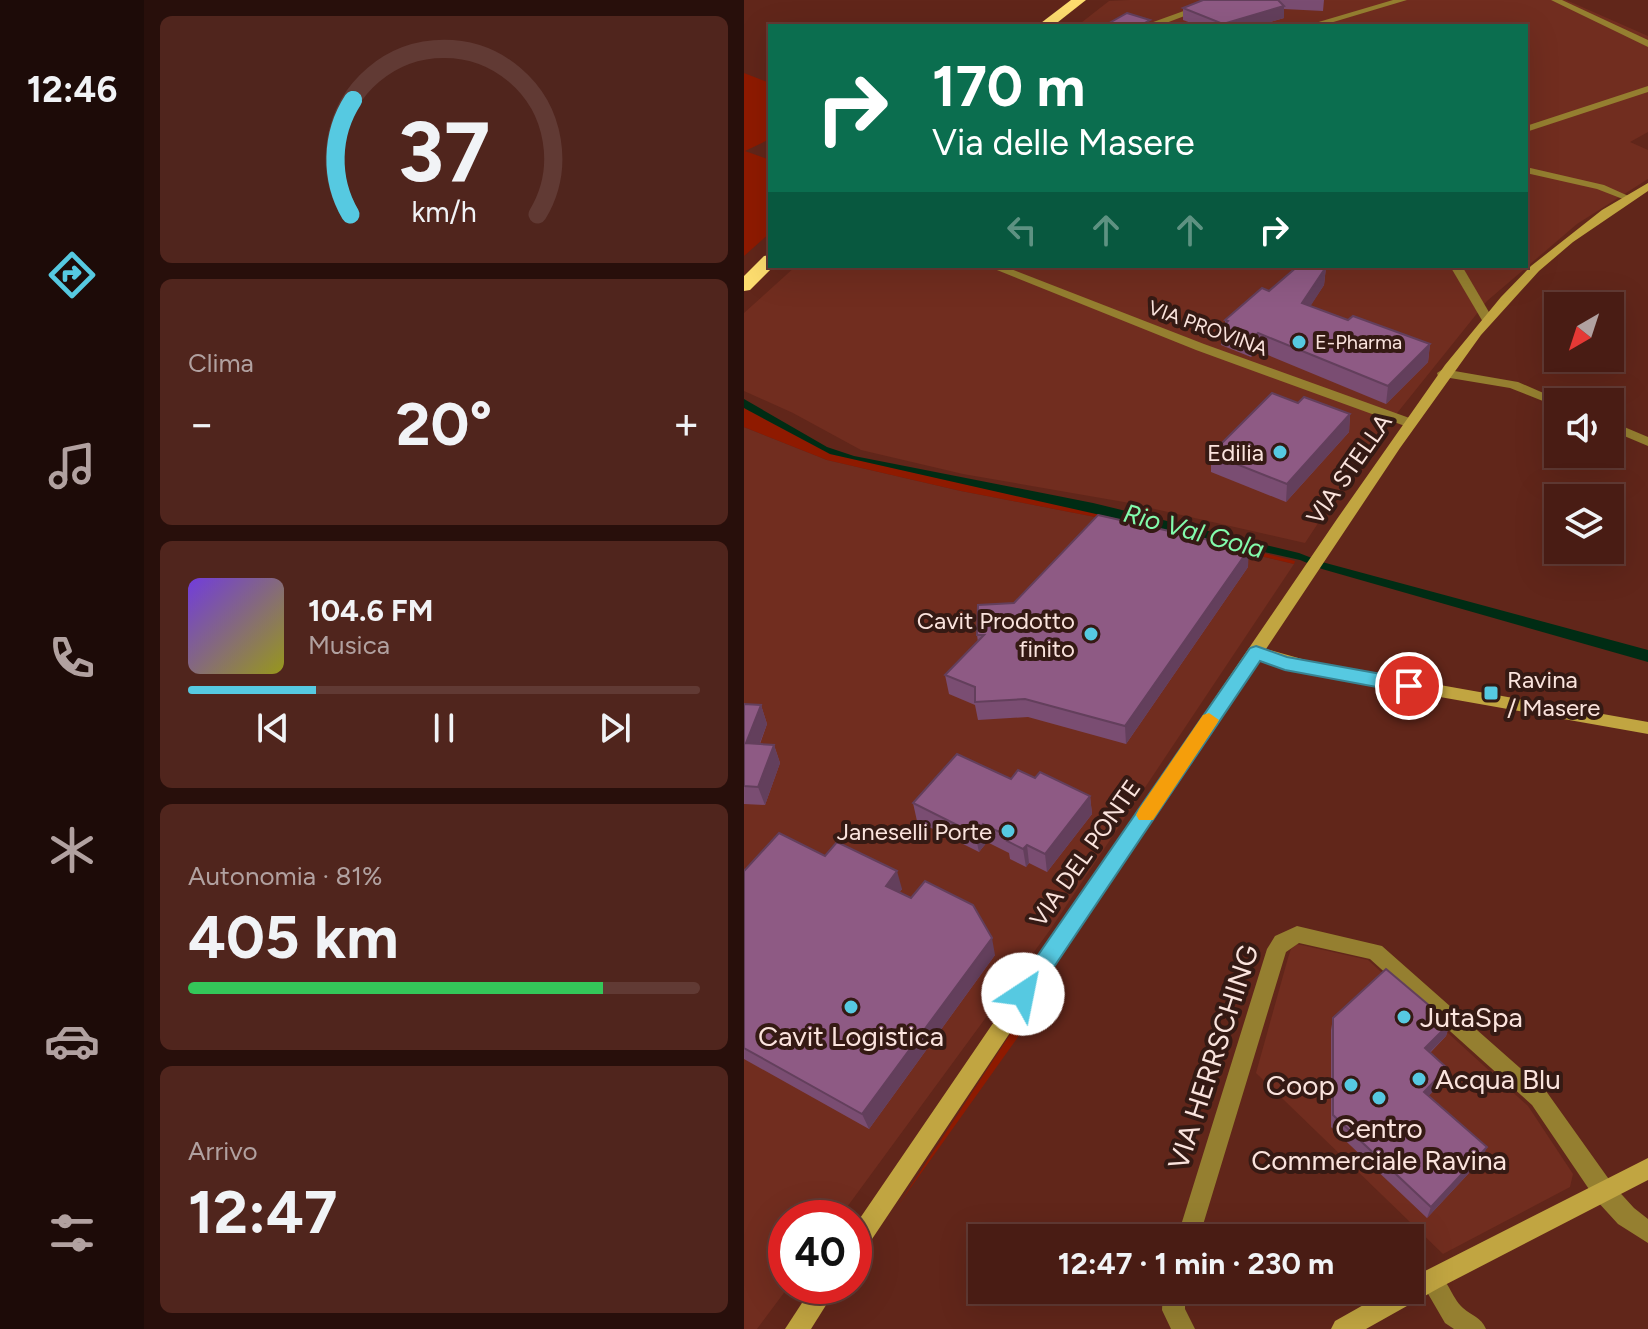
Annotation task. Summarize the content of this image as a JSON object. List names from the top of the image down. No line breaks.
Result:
{"streets":{"street":["VIA PROVINA","VIA STELLA","VIA DEL PONTE","VIA HERRSCHING"]},"crossings":[["VIA PROVINA","VIA STELLA"],["VIA STELLA","VIA DEL PONTE"]],"water":["Rio Val Gola"],"places":{"other":["E-Pharma","Edilia","Cavit Prodotto finito","Janeselli Porte","Cavit Logistica","JutaSpa","Acqua Blu","Coop","Centro Commerciale Ravina"],"transit":["Ravina / Masere"]},"north":"bottom left","page":{"tabs":"12:46","turn":["170 m","Via delle Masere"],"tile":["Clima",["Autonomia · 81%","405 km"],["Arrivo","12:47"]],"heat":["−","20°","+"],"song":["104.6 FM","Musica"],"limit":"40","trip":"12:47 · 1 min · 230 m","gauge":["37","km/h"]}}
